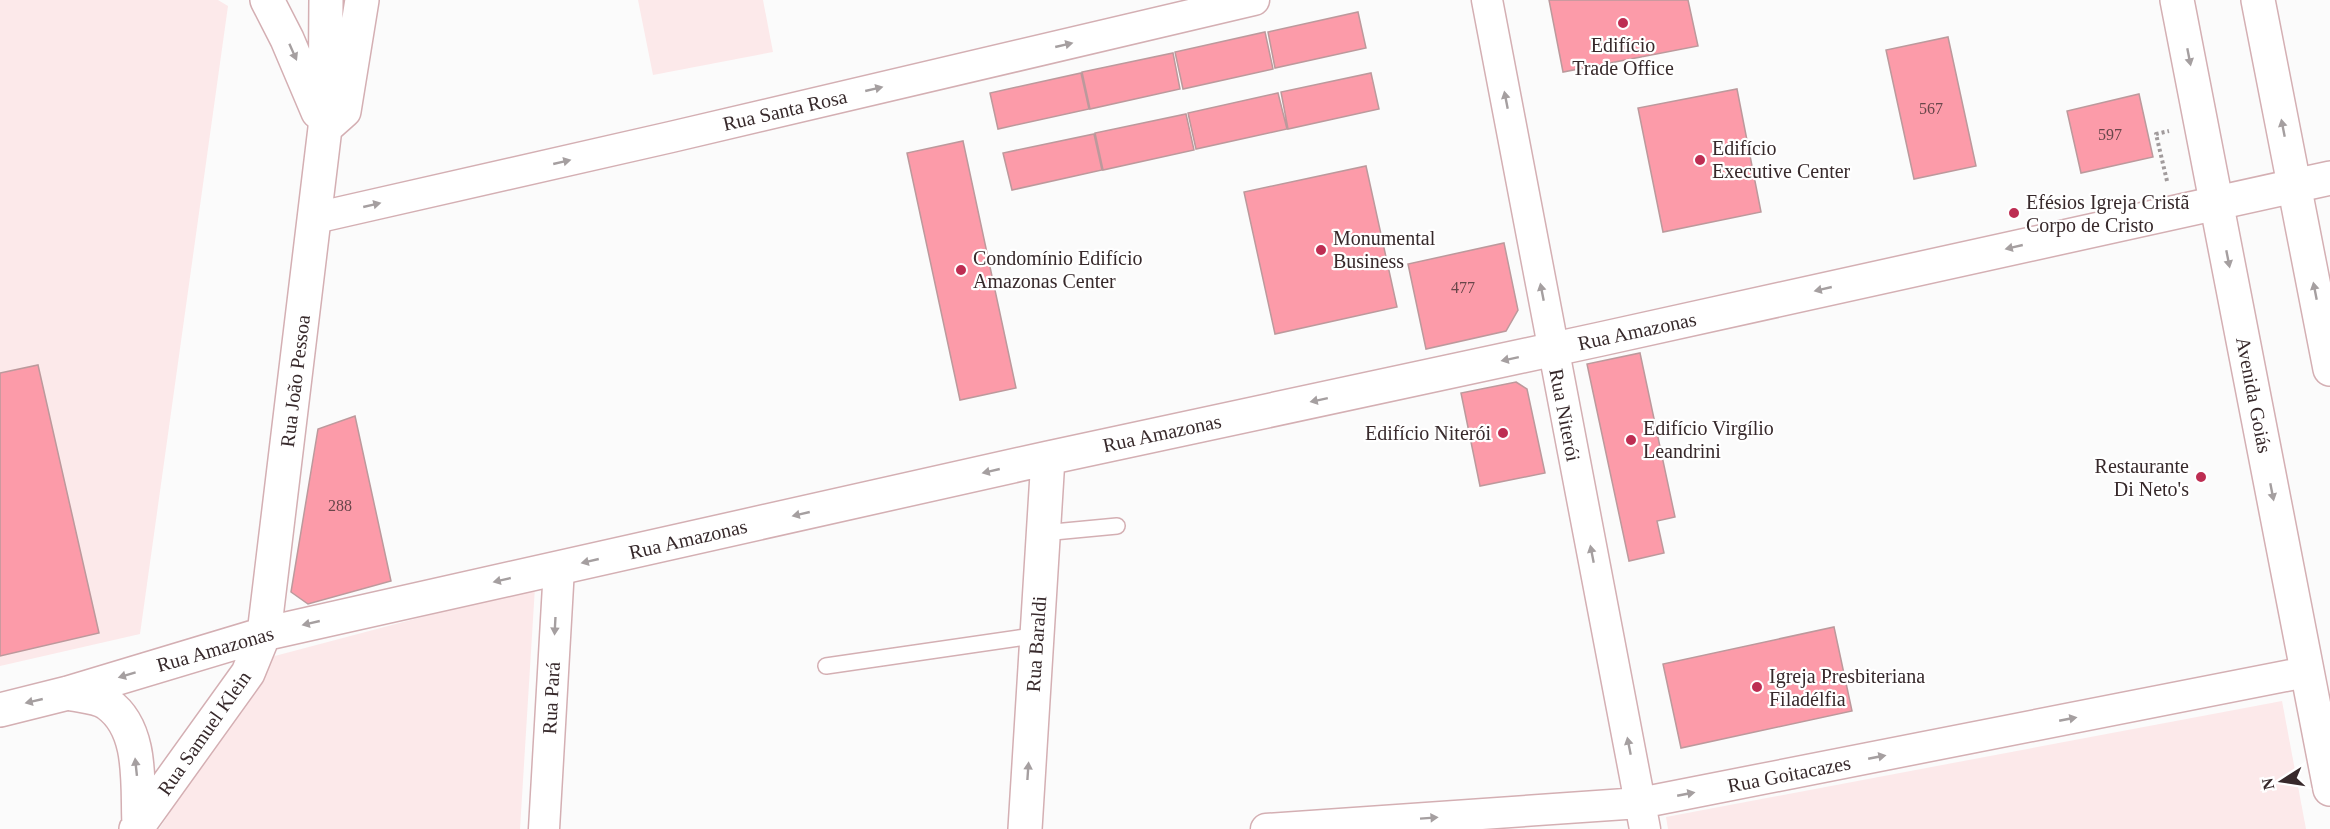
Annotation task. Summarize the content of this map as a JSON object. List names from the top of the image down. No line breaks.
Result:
{"streets":{"street":["Rua Santa Rosa","Rua Amazonas","Rua João Pessoa","Avenida Goiás","Rua Niterói","Rua Baraldi","Rua Pará","Rua Samuel Klein","Rua Goitacazes"]},"crossings":[["Rua Santa Rosa","Rua João Pessoa"],["Rua Amazonas","Rua João Pessoa"],["Rua Amazonas","Avenida Goiás"],["Rua Amazonas","Rua Niterói"],["Rua Amazonas","Rua Baraldi"],["Rua Amazonas","Rua Pará"],["Rua Amazonas","Rua Samuel Klein"],["Rua João Pessoa","Rua Samuel Klein"],["Avenida Goiás","Rua Goitacazes"],["Rua Niterói","Rua Goitacazes"]],"one_way":["Rua Santa Rosa","Rua Amazonas","Rua Niterói","Rua Baraldi","Rua Pará","Rua Goitacazes"],"places":["Edifício Trade Office","Edifício Executive Center","Efésios Igreja Cristã Corpo de Cristo","Monumental Business","Condomínio Edifício Amazonas Center","Edifício Niterói","Edifício Virgílio Leandrini","Restaurante Di Neto's","Igreja Presbiteriana Filadélfia"],"house_numbers":["567","597","477","288"],"north":"left"}
